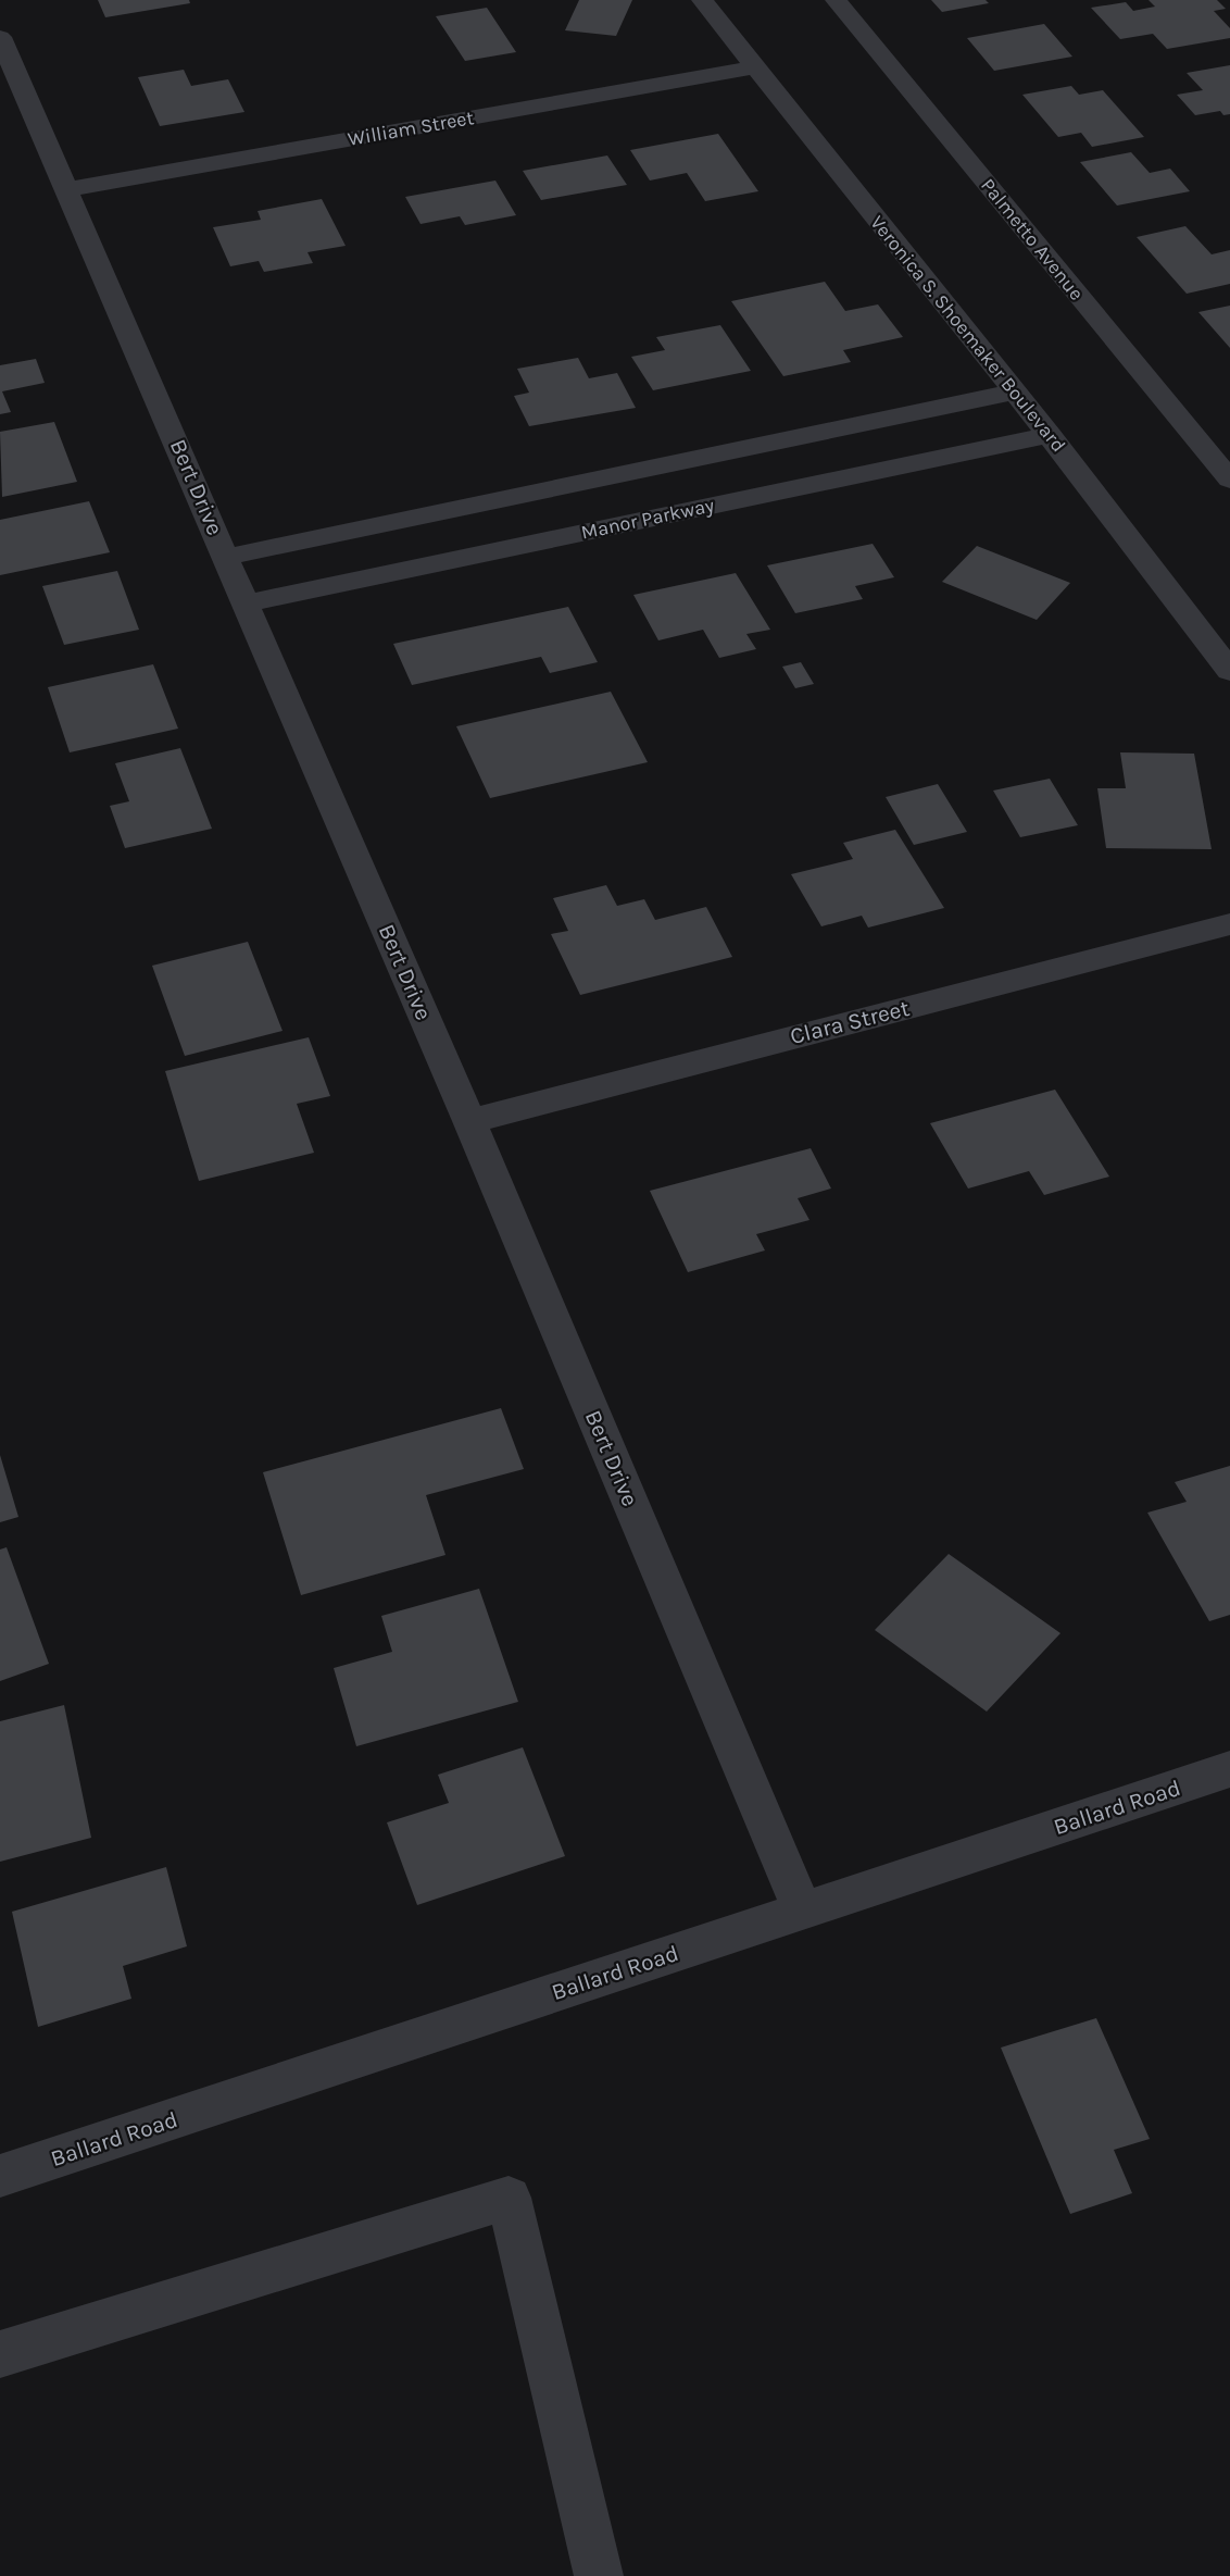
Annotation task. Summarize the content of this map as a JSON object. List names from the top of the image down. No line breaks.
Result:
{"streets":{"street":["William Street","Palmetto Avenue","Veronica S. Shoemaker Boulevard","Bert Drive","Manor Parkway","Clara Street","Ballard Road"]},"crossings":[["William Street","Veronica S. Shoemaker Boulevard"],["William Street","Bert Drive"],["Veronica S. Shoemaker Boulevard","Manor Parkway"],["Bert Drive","Manor Parkway"],["Bert Drive","Clara Street"],["Bert Drive","Ballard Road"]]}
